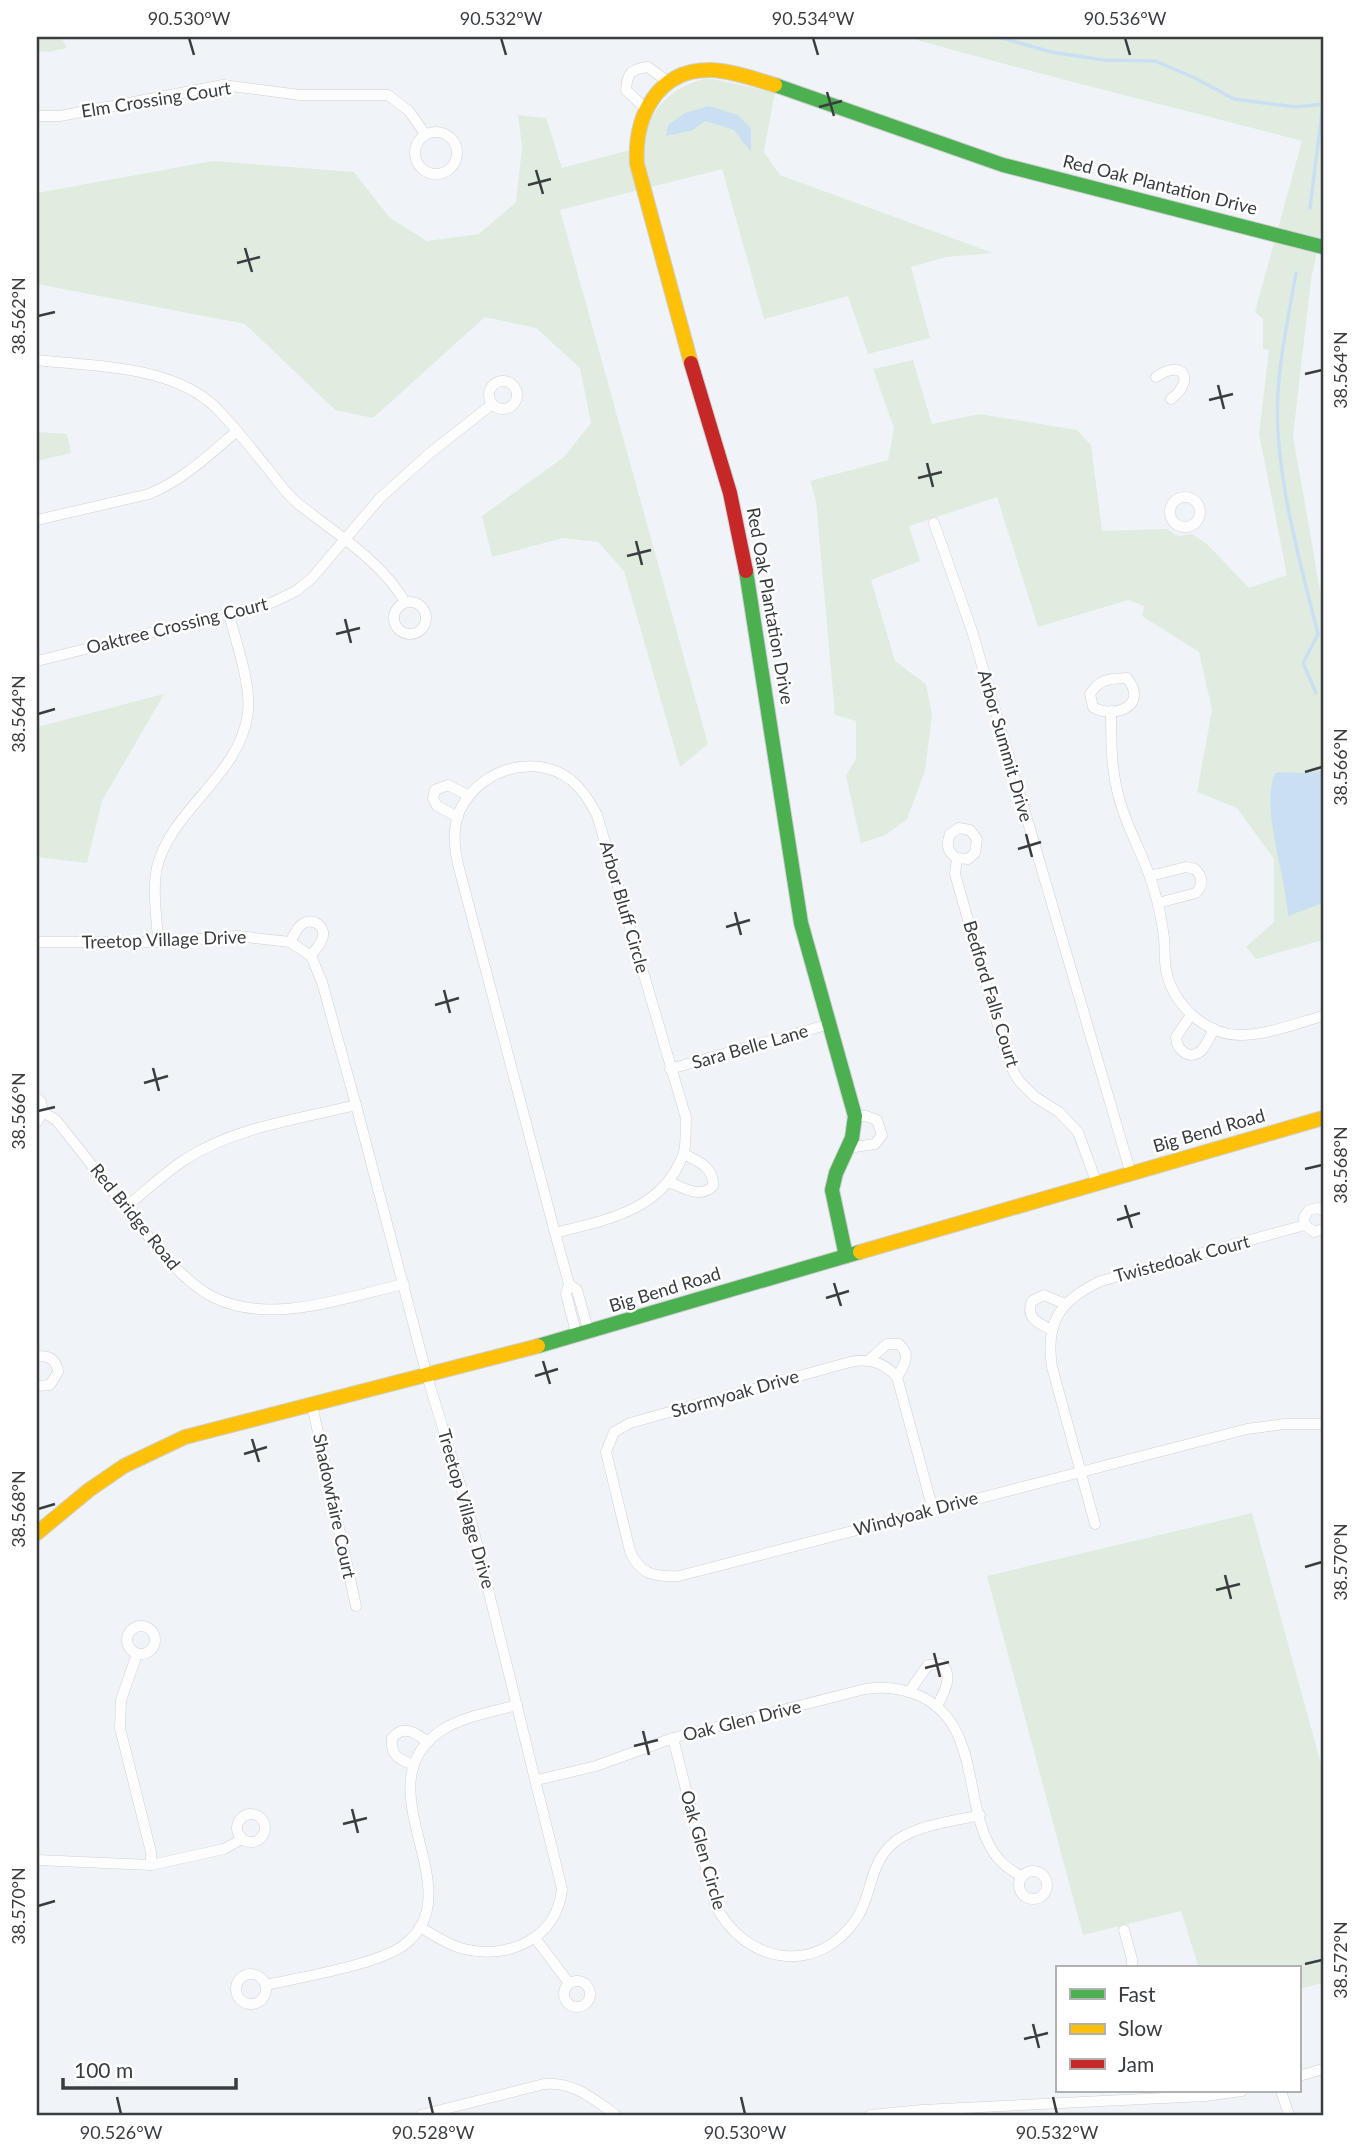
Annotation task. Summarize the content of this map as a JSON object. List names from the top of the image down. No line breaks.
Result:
{"streets":{"street":["Elm Crossing Court","Red Oak Plantation Drive","Oaktree Crossing Court","Arbor Summit Drive","Arbor Bluff Circle","Treetop Village Drive","Bedford Falls Court","Sara Belle Lane","Big Bend Road","Red Bridge Road","Twistedoak Court","Stormyoak Drive","Shadowfaire Court","Windyoak Drive","Oak Glen Drive","Oak Glen Circle"]},"crossings":[["Red Oak Plantation Drive","Sara Belle Lane"],["Red Oak Plantation Drive","Big Bend Road"],["Arbor Summit Drive","Big Bend Road"],["Arbor Bluff Circle","Sara Belle Lane"],["Arbor Bluff Circle","Big Bend Road"],["Treetop Village Drive","Big Bend Road"],["Treetop Village Drive","Red Bridge Road"],["Treetop Village Drive","Oak Glen Drive"],["Bedford Falls Court","Big Bend Road"],["Big Bend Road","Shadowfaire Court"],["Twistedoak Court","Windyoak Drive"],["Stormyoak Drive","Windyoak Drive"],["Oak Glen Drive","Oak Glen Circle"]],"legend":["Fast","Slow","Jam"],"scale_bar":"100 m","coordinates":["90.530°W","90.532°W","90.534°W","90.536°W","38.562°N","38.564°N","38.566°N","38.568°N","38.570°N","38.572°N","90.526°W","90.528°W"]}
